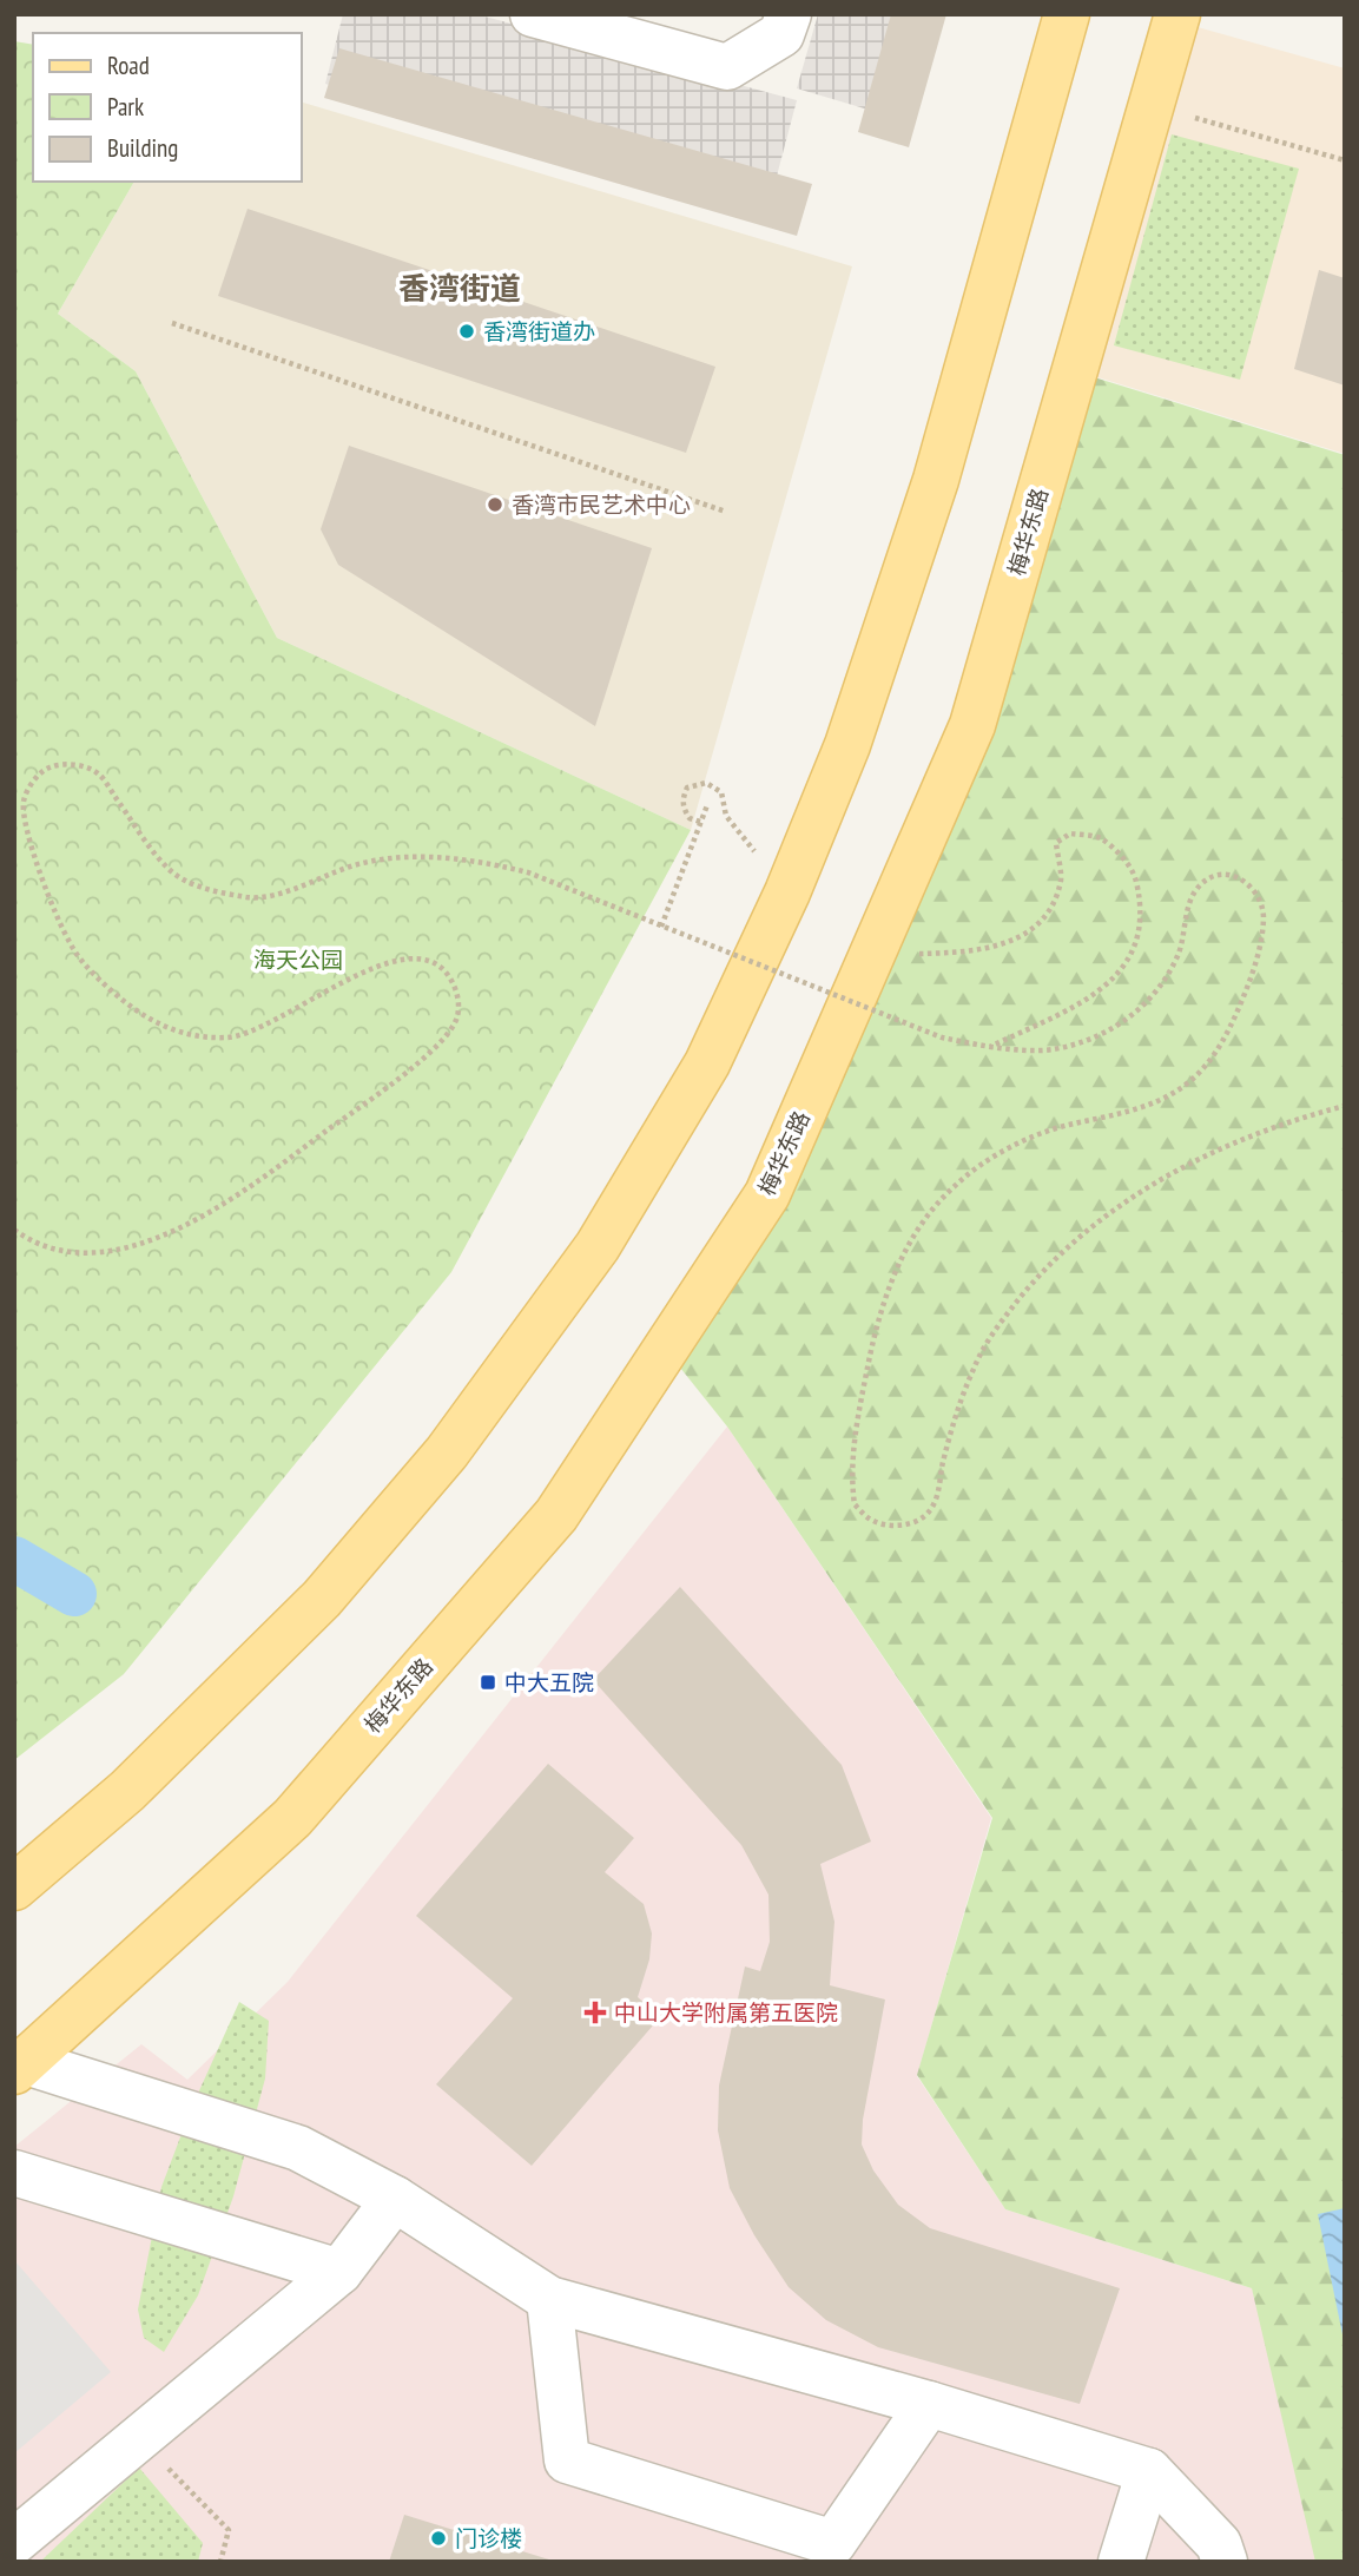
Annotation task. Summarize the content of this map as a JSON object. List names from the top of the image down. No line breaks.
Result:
{"streets":{"main road":["梅华东路"]},"districts":["香湾街道"],"parks":["海天公园"],"places":{"other":["香湾街道办","香湾市民艺术中心","门诊楼"],"transit":["中大五院"],"health":["中山大学附属第五医院"]},"legend":["Road","Park","Building"]}
